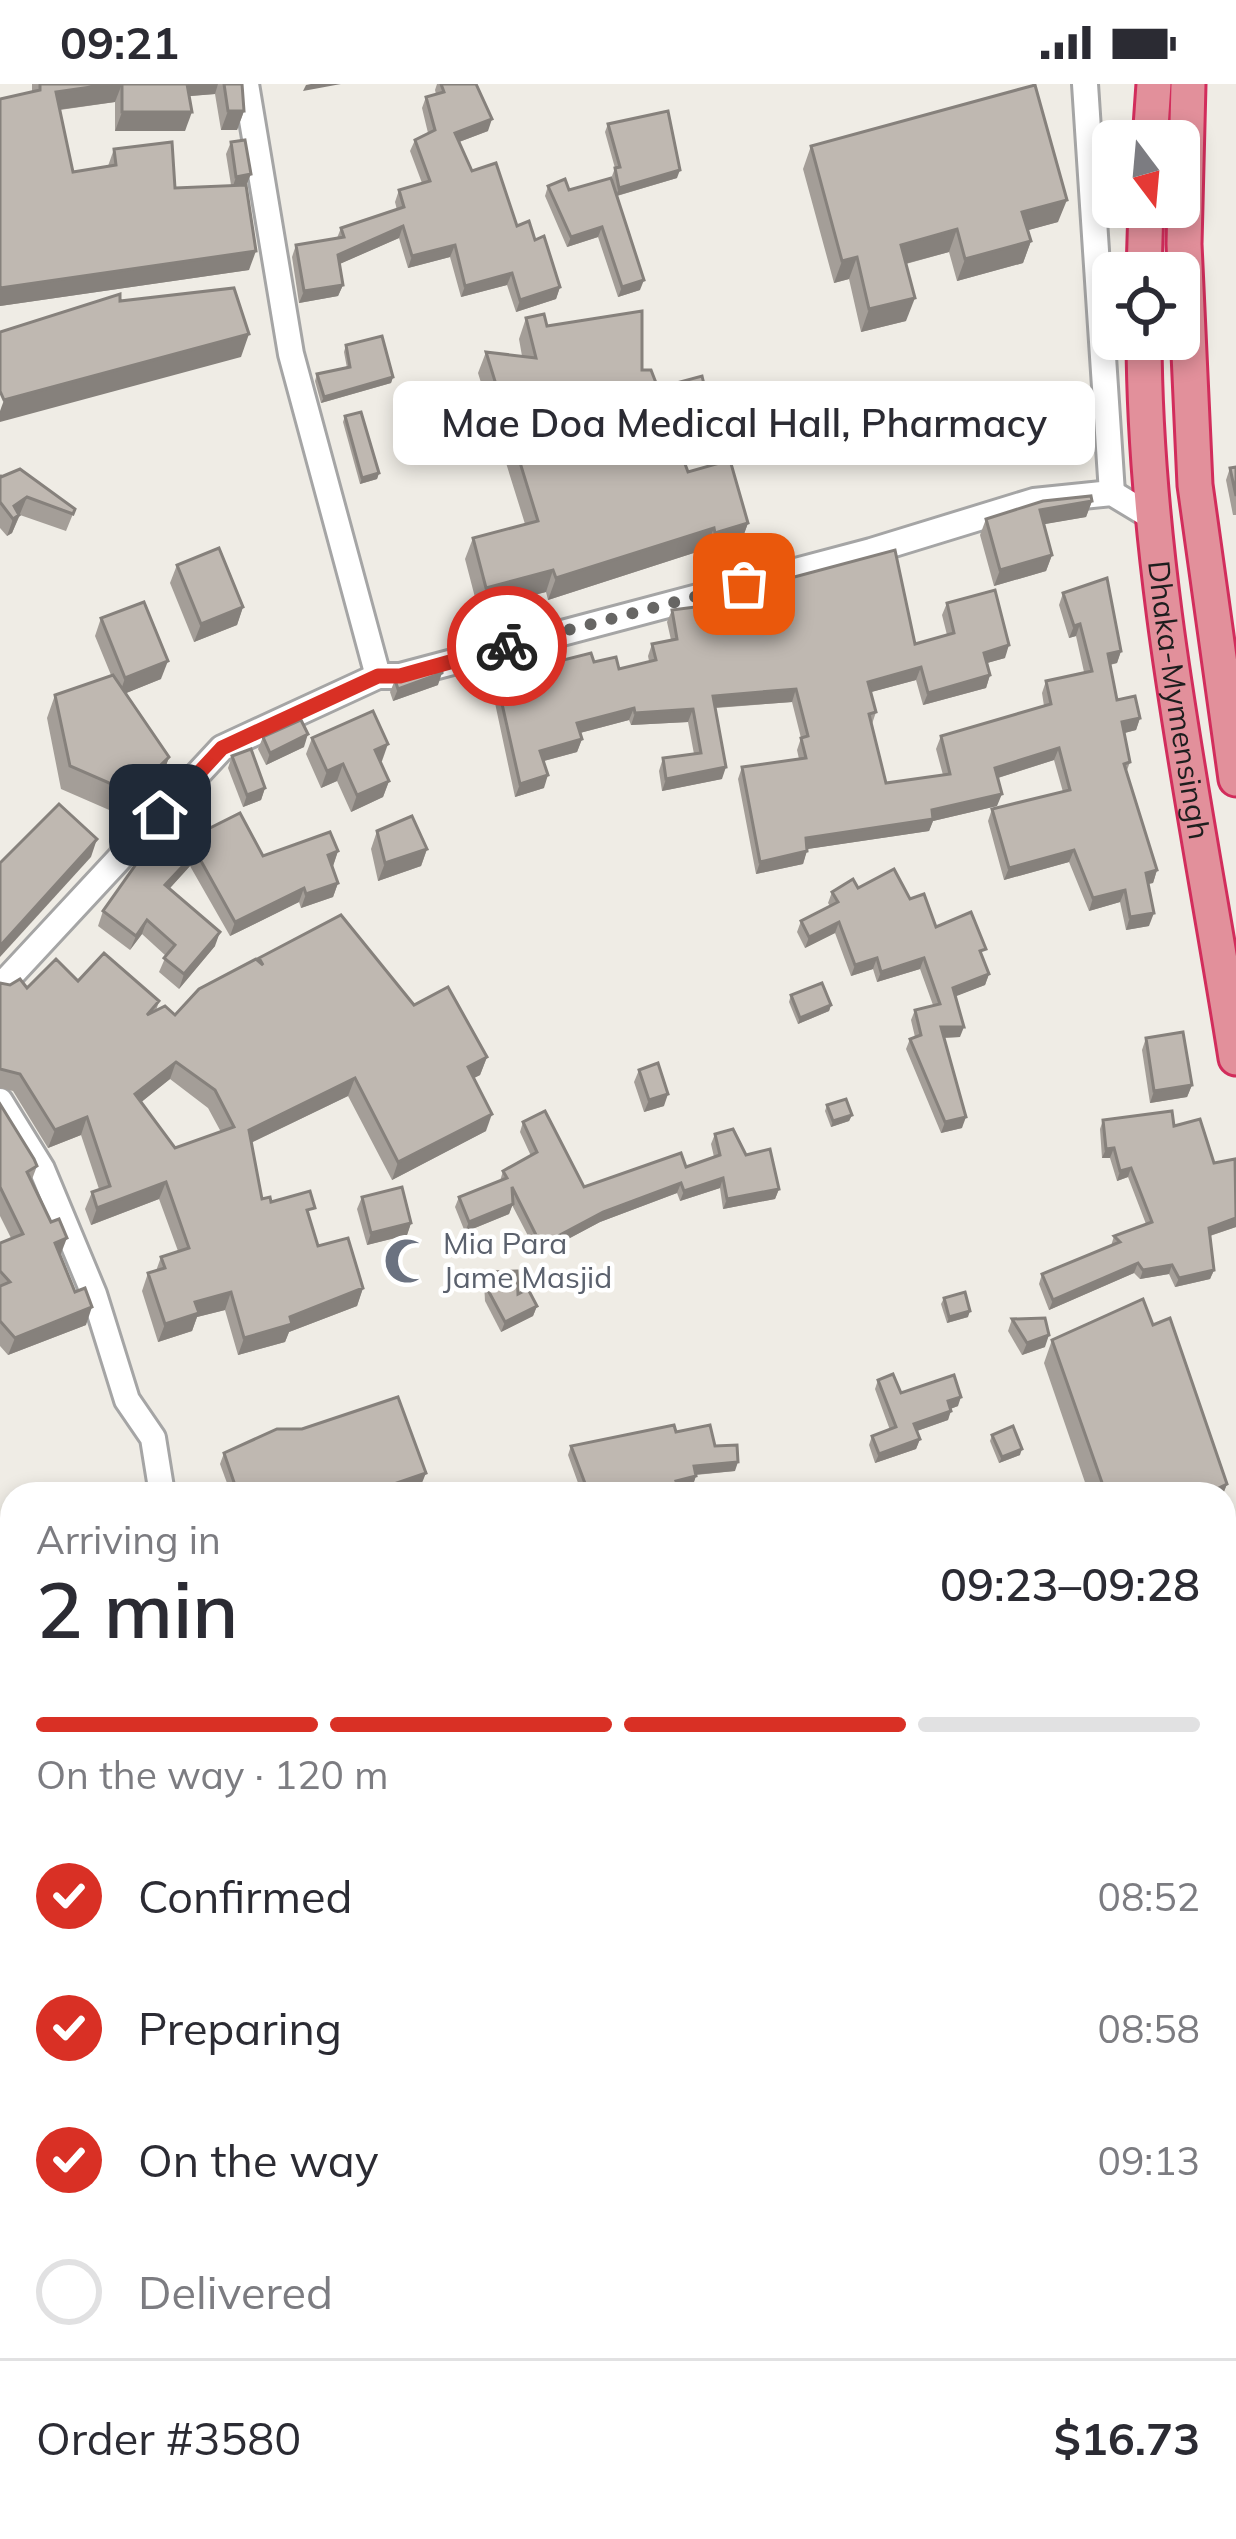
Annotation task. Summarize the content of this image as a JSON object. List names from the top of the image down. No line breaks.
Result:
{"streets":{"highway":["Dhaka-Mymensingh"]},"places":{"other":["Mae Doa Medical Hall, Pharmacy"],"mosque":["Mia Para Jame Masjid"]},"north":"bottom","page":{"status":"09:21","bubble":"Mae Doa Medical Hall, Pharmacy","heading":["2 min","Arriving in","09:23–09:28"],"panel":["Order #3580","$16.73"],"bar":"On the way · 120 m","list":[["Confirmed","08:52"],["Preparing","08:58"],["On the way","09:13"],"Delivered"]}}
